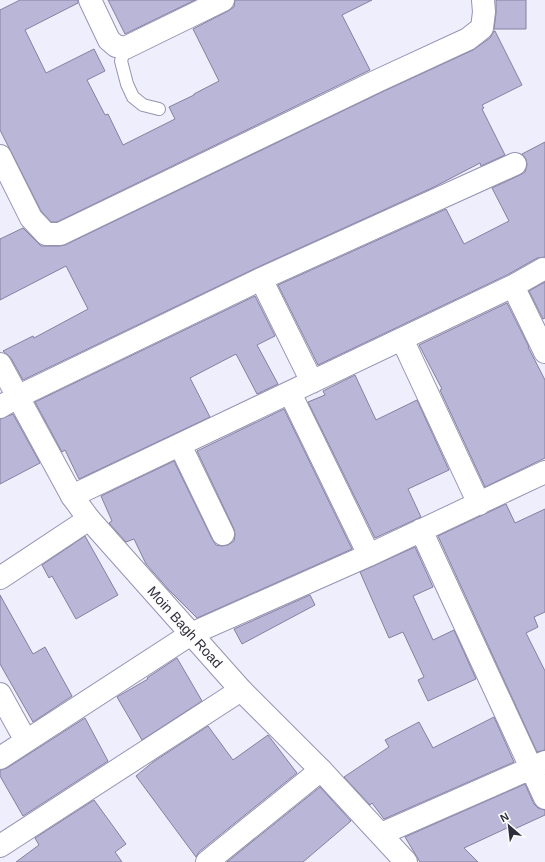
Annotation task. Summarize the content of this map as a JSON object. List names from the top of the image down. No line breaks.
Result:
{"streets":{"street":["Moin Bagh Road"]},"north":"top left"}
